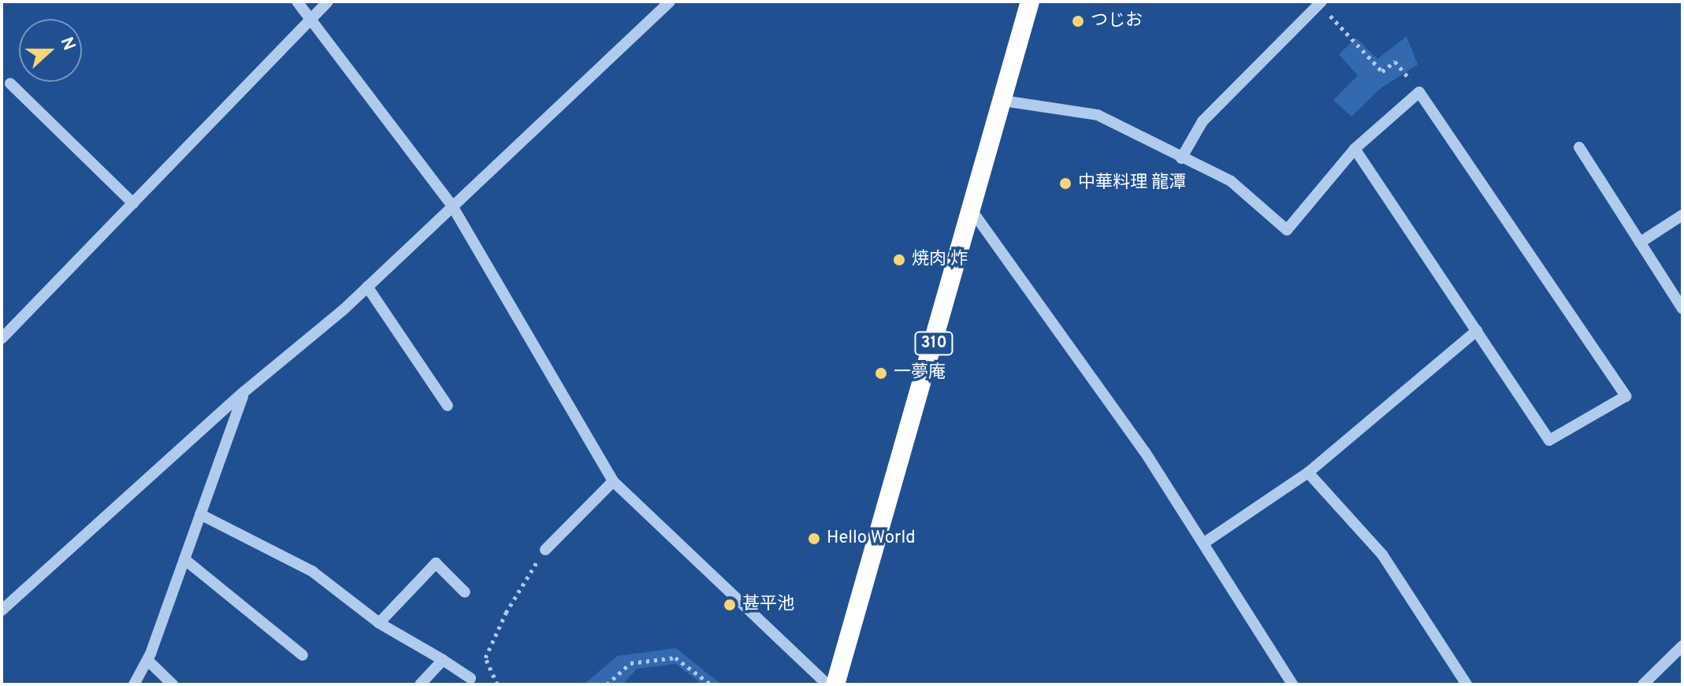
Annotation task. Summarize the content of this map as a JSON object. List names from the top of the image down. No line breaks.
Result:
{"streets":{"highway":["310"]},"places":["つじお","中華料理 龍潭","焼肉 炸","一夢庵","Hello World","甚平池"],"north":"right"}
